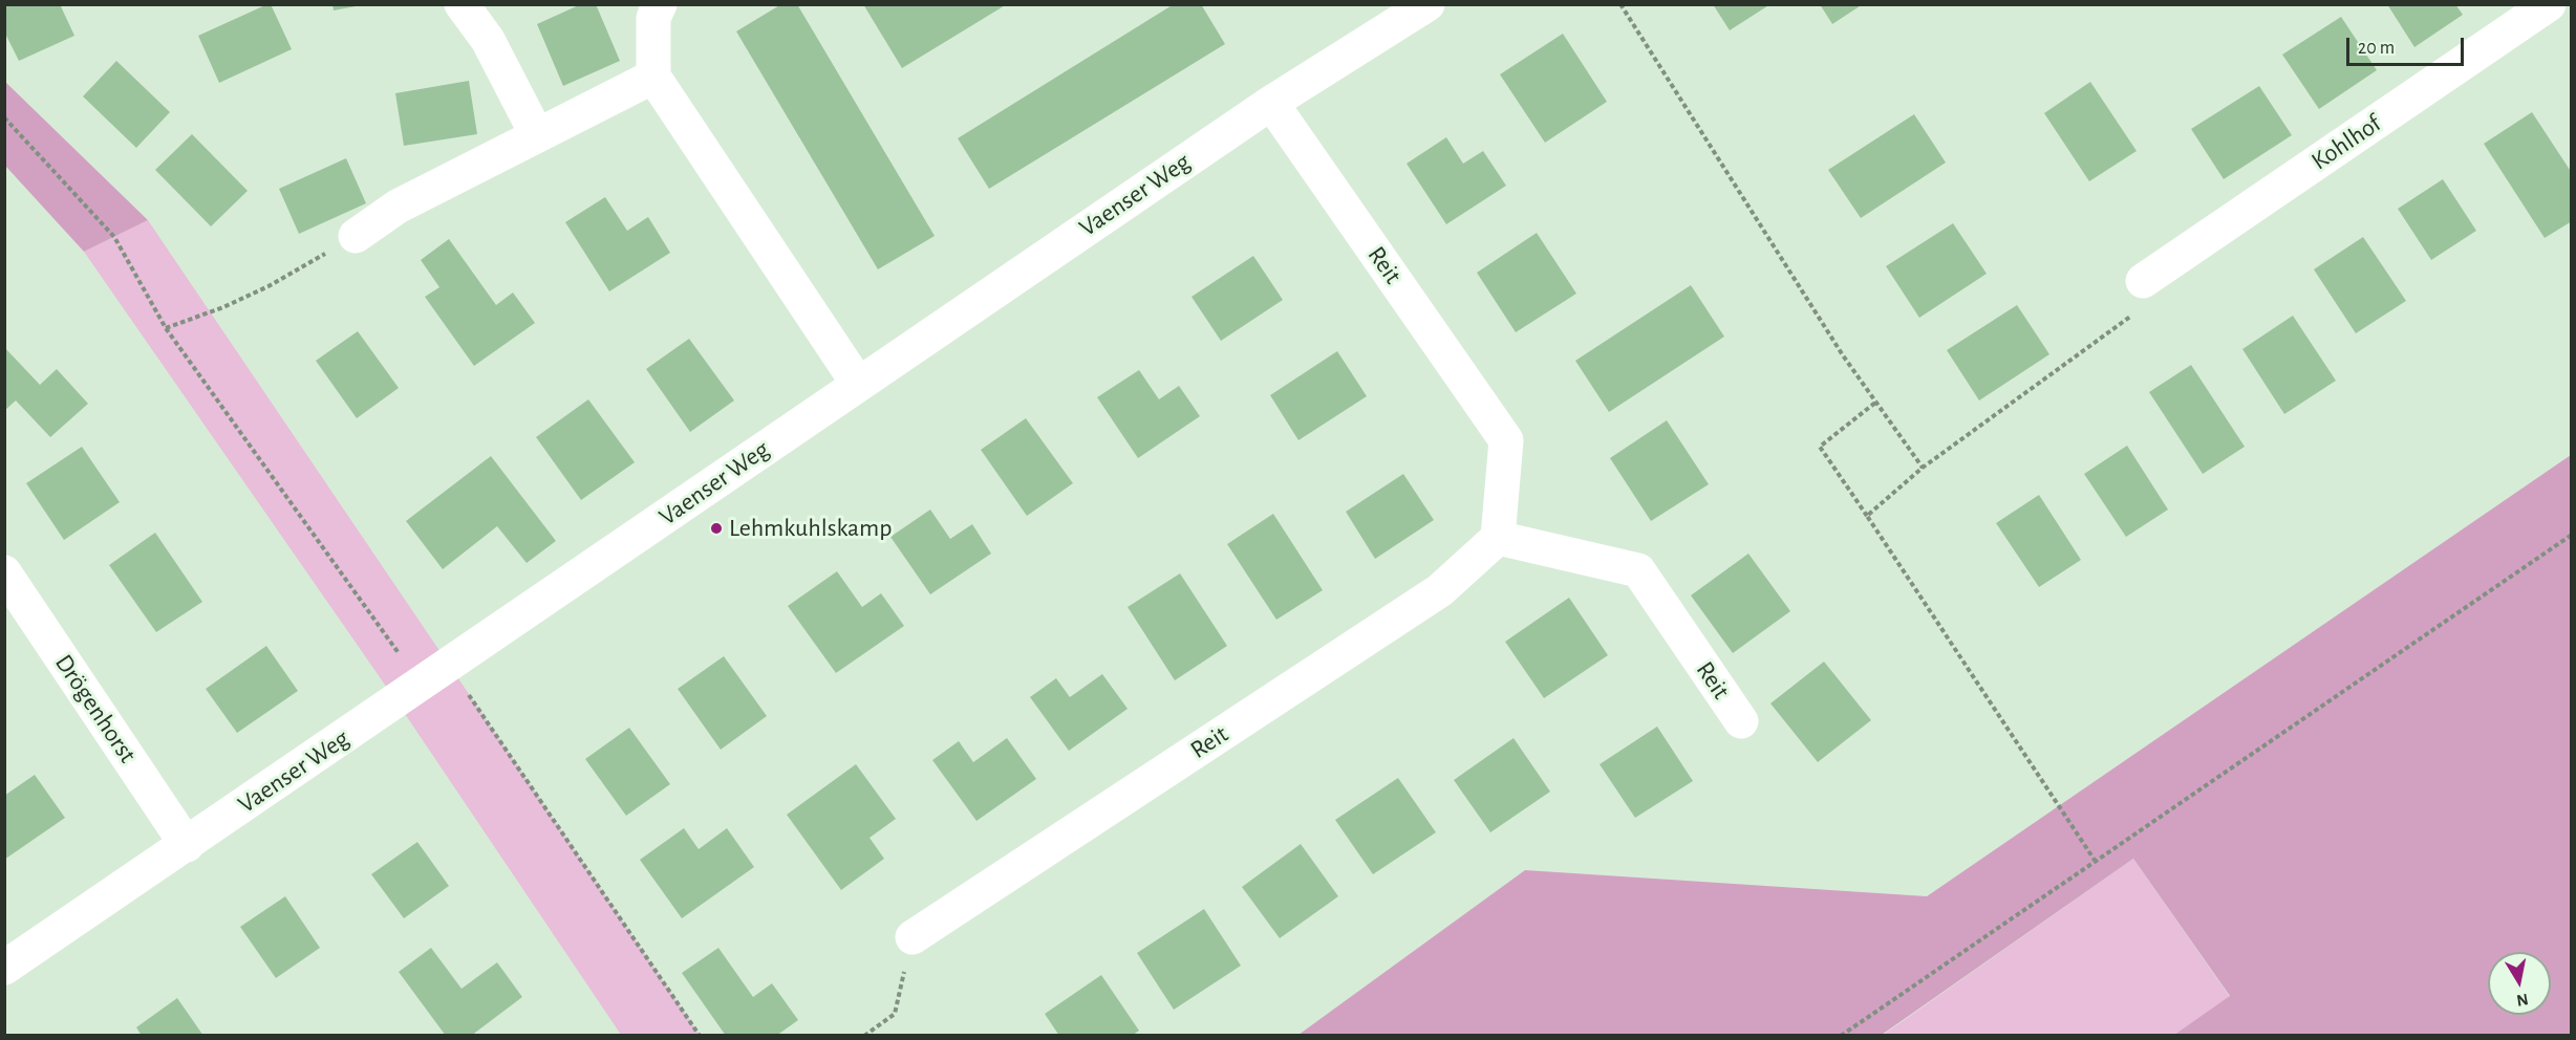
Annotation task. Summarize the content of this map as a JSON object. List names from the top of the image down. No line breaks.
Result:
{"streets":{"street":["Kohlhof","Vaenser Weg","Reit","Drögenhorst"]},"crossings":[["Vaenser Weg","Reit"],["Vaenser Weg","Drögenhorst"]],"places":["Lehmkuhlskamp"],"scale_bar":"20 m","north":"bottom"}
